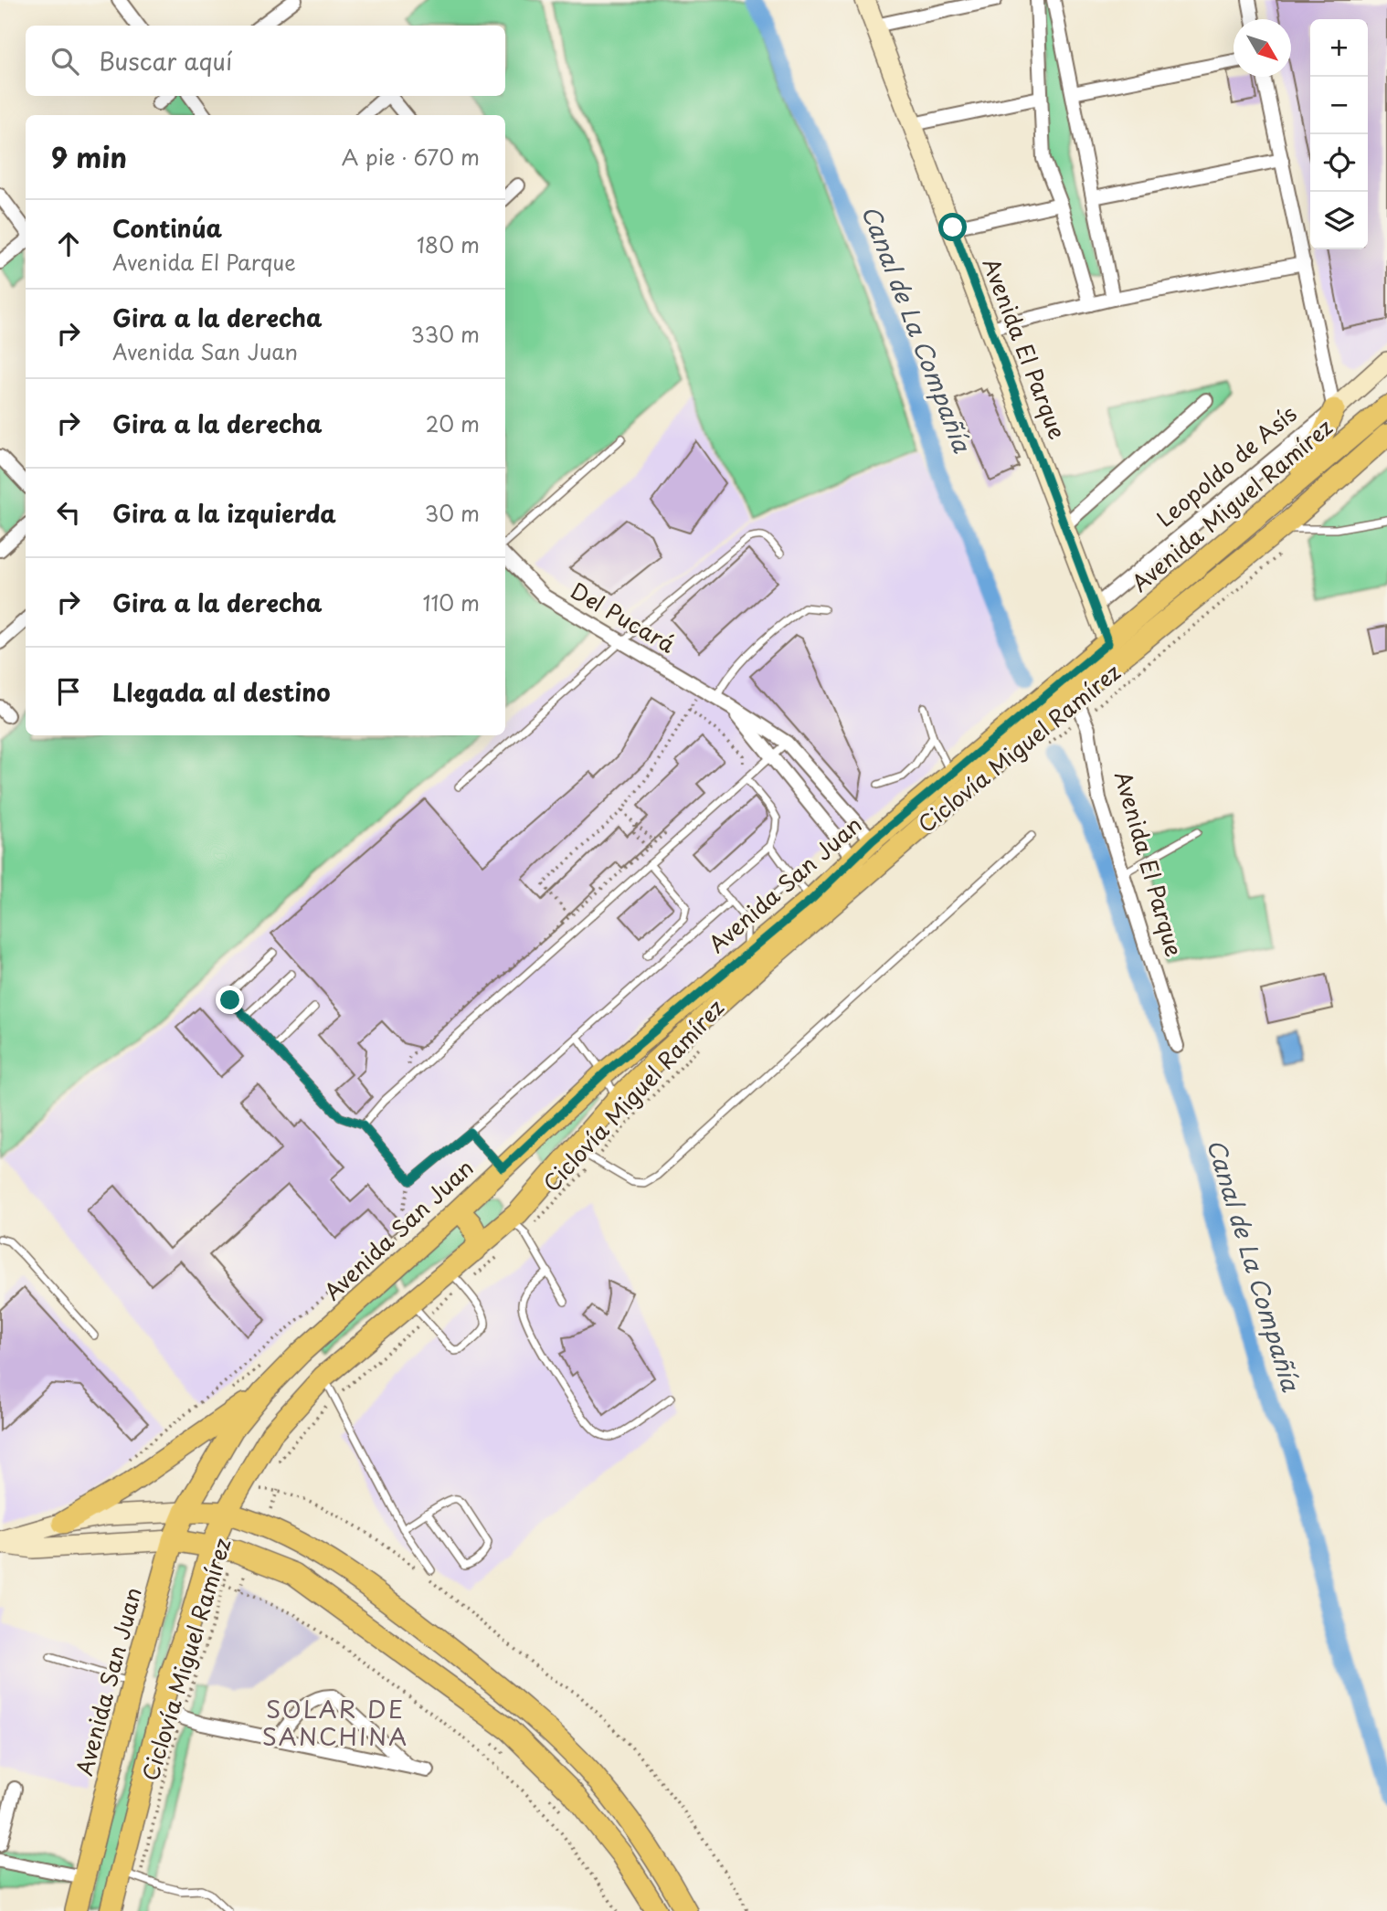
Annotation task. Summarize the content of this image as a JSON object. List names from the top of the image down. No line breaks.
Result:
{"streets":{"main road":["Avenida Miguel Ramírez","Avenida San Juan"],"street":["Avenida El Parque","Leopoldo de Asís","Del Pucará"],"path":["Ciclovía Miguel Ramírez"]},"crossings":[["Avenida El Parque","Leopoldo de Asís"],["Avenida El Parque","Avenida Miguel Ramírez"],["Avenida El Parque","Ciclovía Miguel Ramírez"],["Avenida El Parque","Avenida San Juan"],["Avenida Miguel Ramírez","Avenida San Juan"],["Del Pucará","Avenida San Juan"],["Ciclovía Miguel Ramírez","Avenida San Juan"]],"districts":["SOLAR DE SANCHINA"],"water":["Canal de La Compañía"],"north":"bottom right","page":{"map_buttons":["+","−"],"search":"Buscar aquí","heading":["9 min","A pie · 670 m"],"list":[["Continúa","Avenida El Parque","180 m"],["Gira a la derecha","Avenida San Juan","330 m"],["Gira a la derecha","20 m"],["Gira a la izquierda","30 m"],["Gira a la derecha","110 m"],"Llegada al destino"]}}
